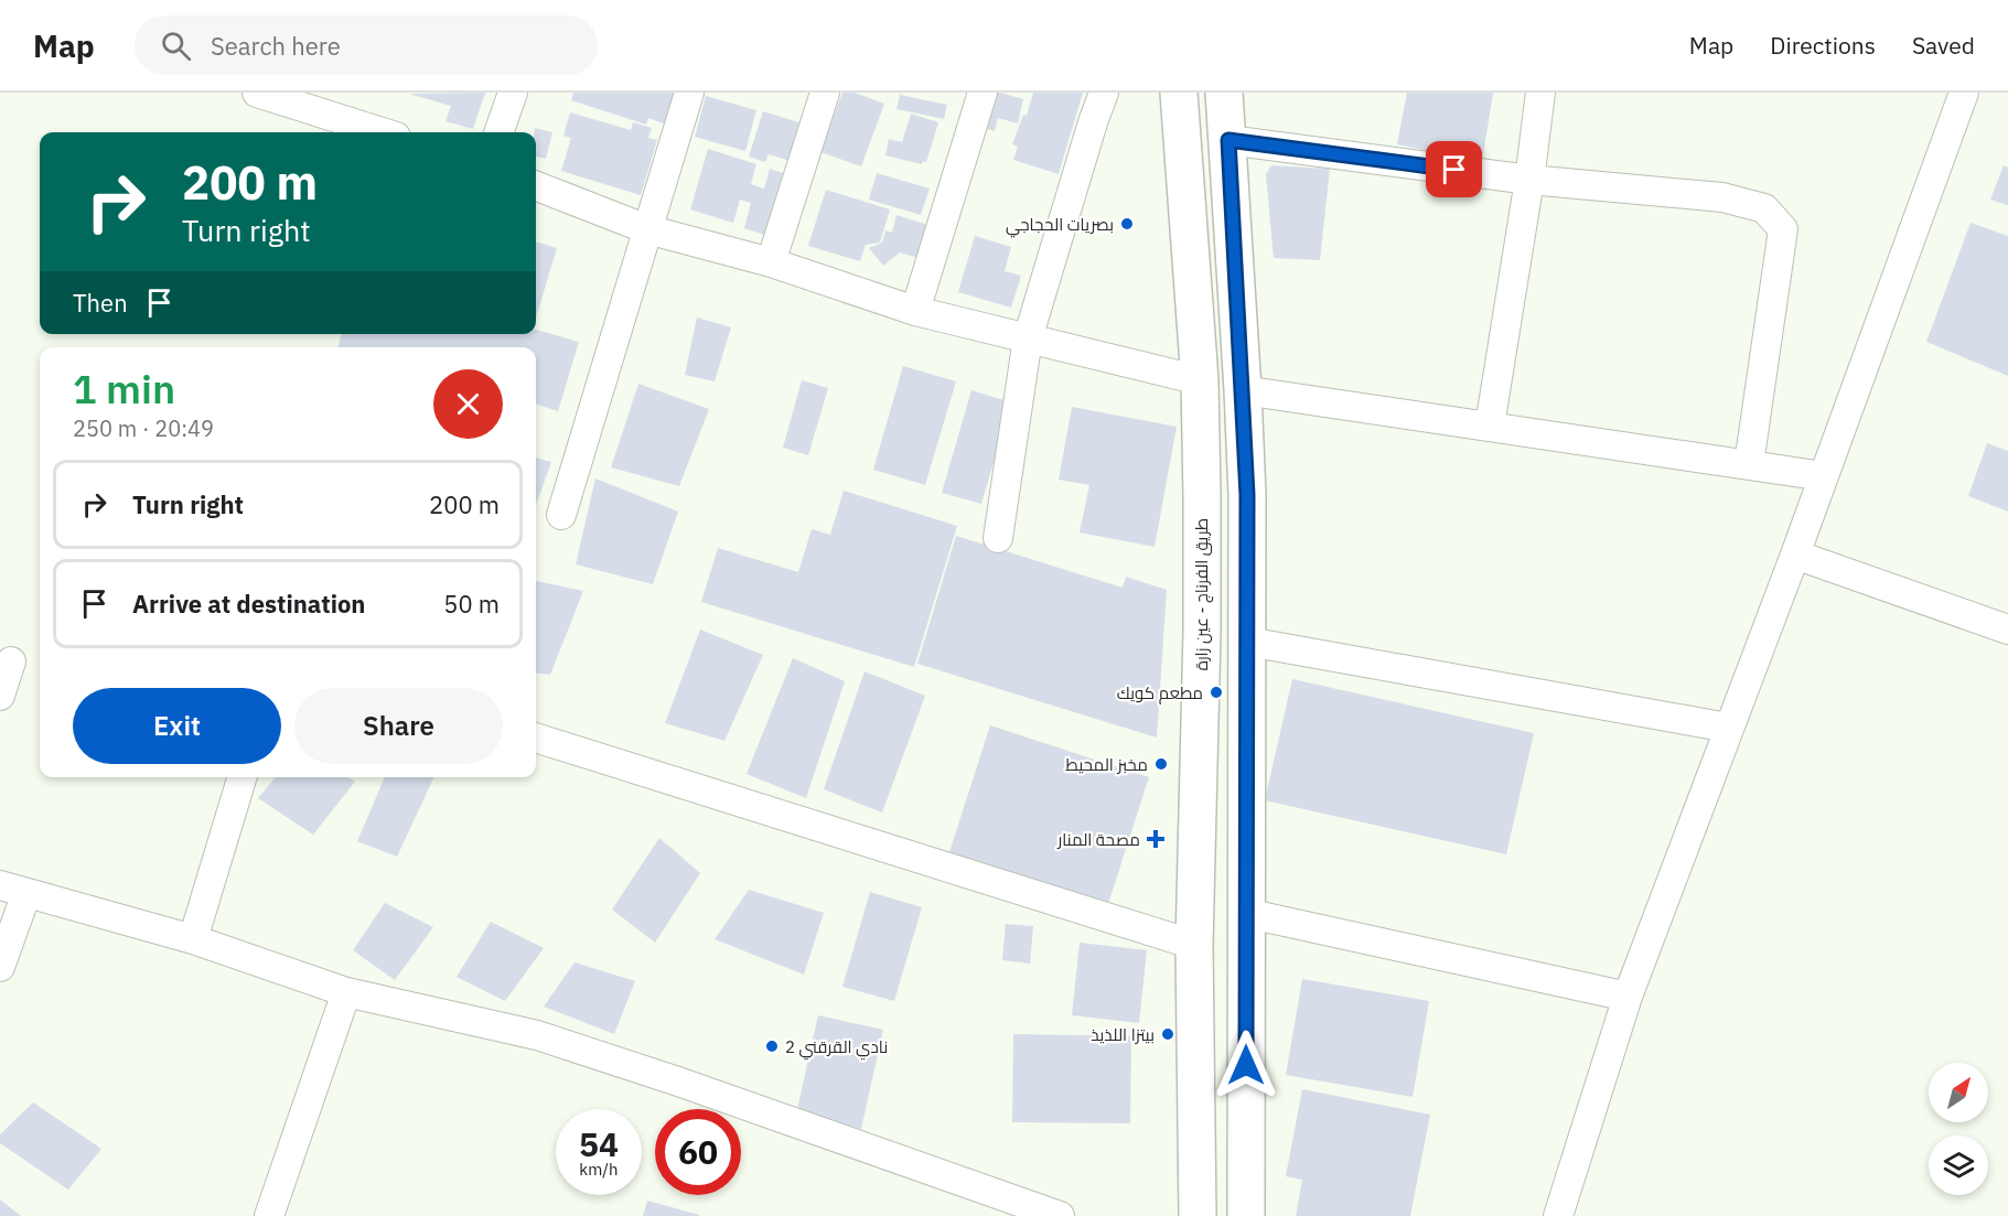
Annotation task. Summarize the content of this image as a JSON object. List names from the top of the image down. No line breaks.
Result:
{"streets":{"main road":["طريق الفرناج - عين زارة"]},"places":{"other":["بصريات الحجاجي","مطعم كويك","مخبز المحيط","بيتزا اللذيذ","نادي القرقني 2"],"health":["مصحة المنار"]},"north":"top right","page":{"header":"Map","search":"Search here","nav":["Map","Directions","Saved"],"turn":["200 m","Turn right"],"then":"Then","heading":["1 min","250 m · 20:49"],"list":[{"name":"Turn right","value":"200 m"},{"name":"Arrive at destination","value":"50 m"}],"buttons":["Exit","Share"],"speed":"54 km/h","limit":"60"}}
